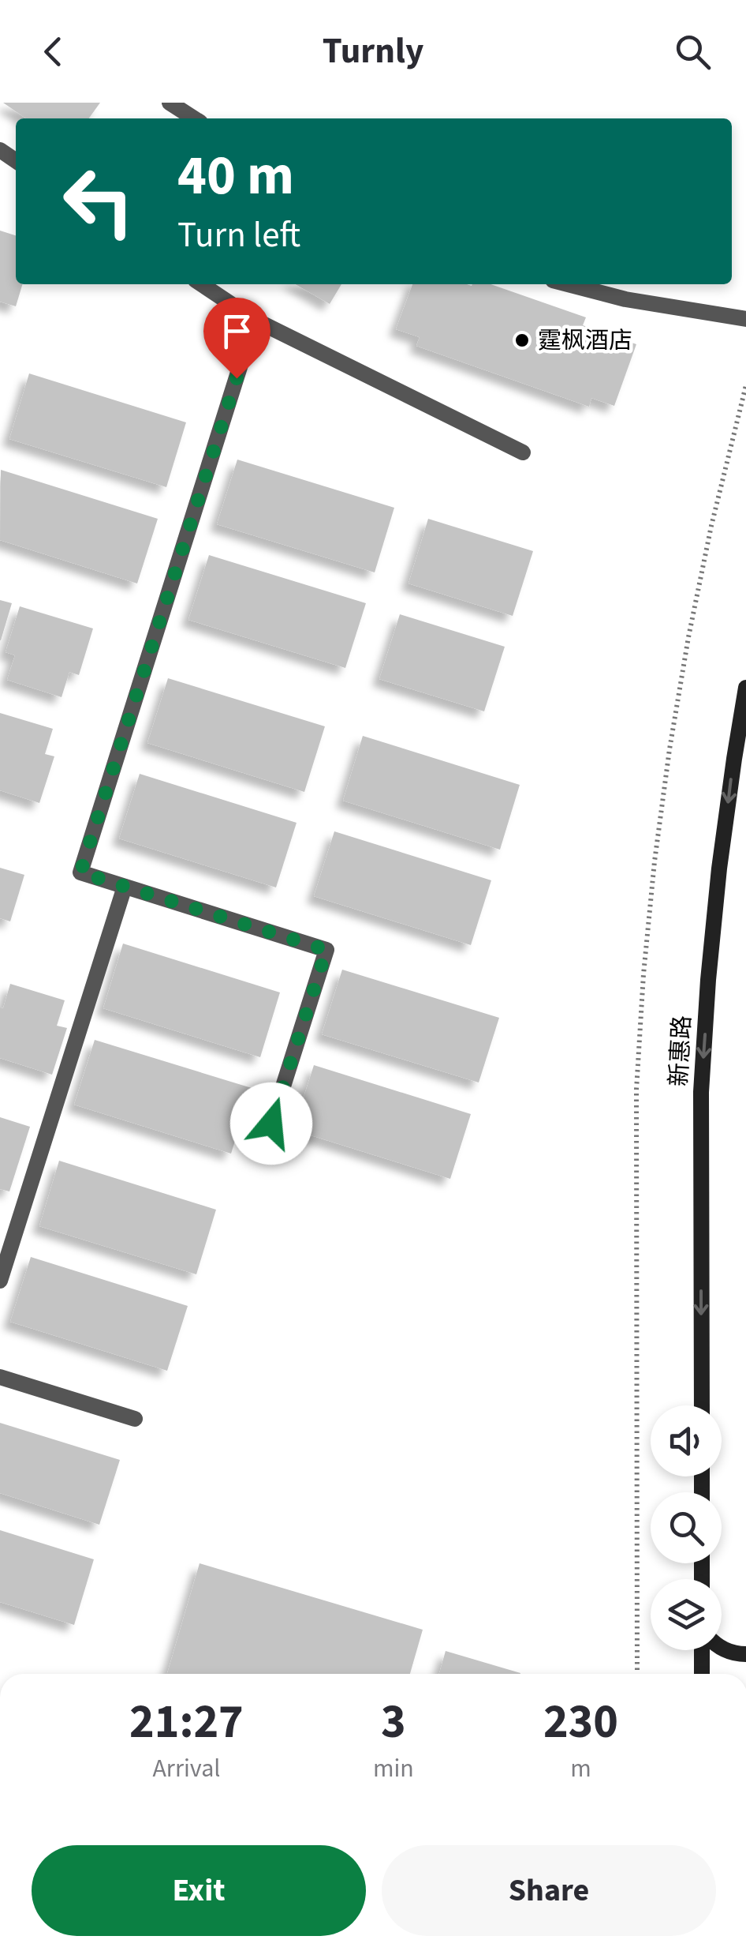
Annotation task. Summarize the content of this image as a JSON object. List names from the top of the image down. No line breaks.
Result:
{"streets":{"main road":["新惠路"]},"one_way":["新惠路"],"places":["霆枫酒店"],"page":{"header":"Turnly","turn":["40 m","Turn left"],"eta":["21:27","Arrival","3","min","230","m"],"buttons":["Exit","Share"]}}
